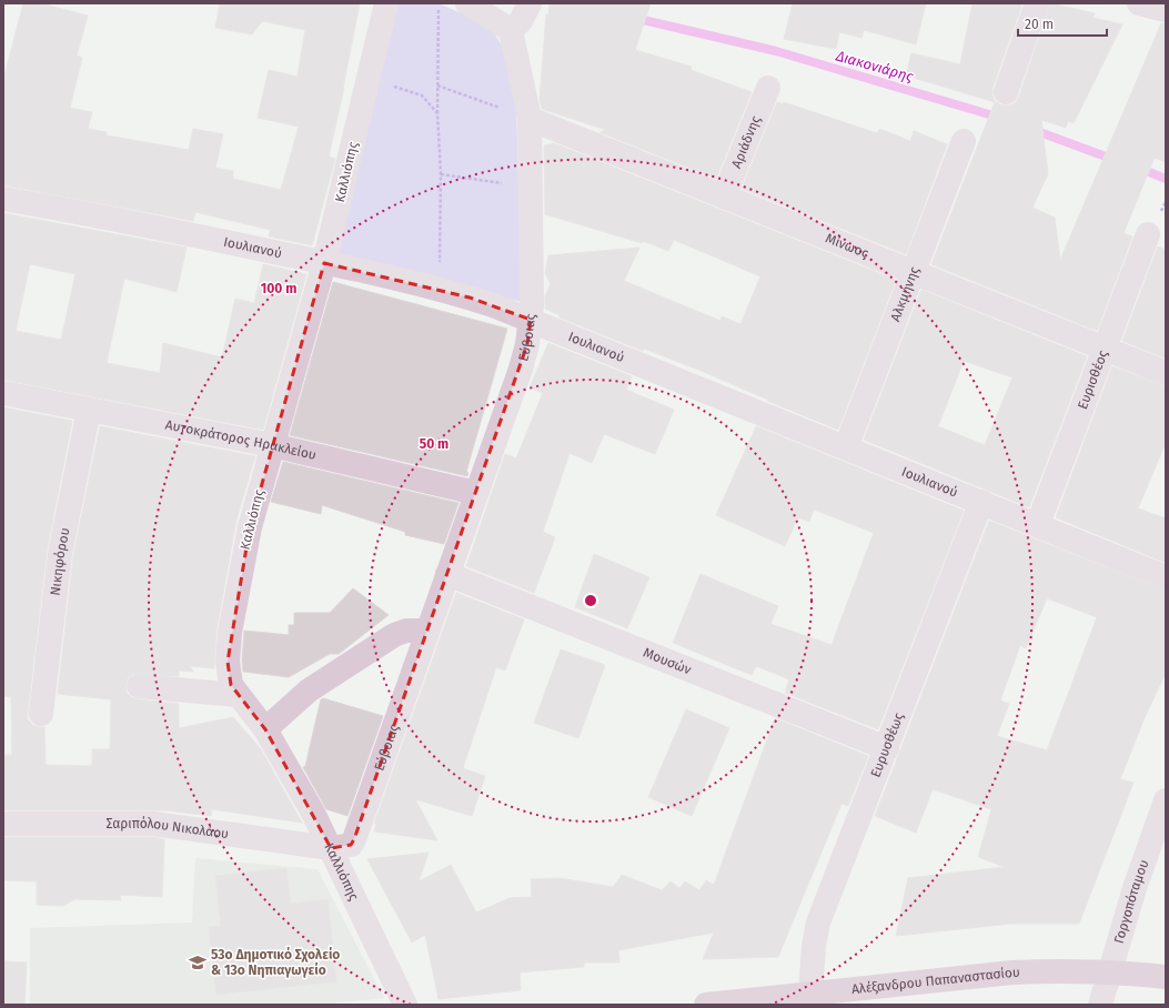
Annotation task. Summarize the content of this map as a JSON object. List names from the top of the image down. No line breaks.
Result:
{"streets":{"main road":["Αλέξανδρου Παπαναστασίου"],"street":["Αριάδνης","Καλλιόπης","Μίνωος","Ιουλιανού","Αλκμήνης","Εύβοιας","Ευρισθέος","Αυτοκράτορος Ηρακλείου","Νικηφόρου","Μουσών","Ευρυσθέως","Σαριπόλου Νικολάου","Γοργοπόταμου"]},"crossings":[["Αριάδνης","Μίνωος"],["Καλλιόπης","Ιουλιανού"],["Καλλιόπης","Εύβοιας"],["Καλλιόπης","Αυτοκράτορος Ηρακλείου"],["Καλλιόπης","Σαριπόλου Νικολάου"],["Μίνωος","Αλκμήνης"],["Μίνωος","Εύβοιας"],["Μίνωος","Ευρισθέος"],["Ιουλιανού","Αλκμήνης"],["Ιουλιανού","Εύβοιας"],["Ιουλιανού","Ευρισθέος"],["Ιουλιανού","Ευρυσθέως"],["Εύβοιας","Αυτοκράτορος Ηρακλείου"],["Εύβοιας","Μουσών"],["Εύβοιας","Σαριπόλου Νικολάου"],["Αυτοκράτορος Ηρακλείου","Νικηφόρου"],["Μουσών","Ευρυσθέως"],["Ευρυσθέως","Αλέξανδρου Παπαναστασίου"],["Γοργοπόταμου","Αλέξανδρου Παπαναστασίου"]],"water":["Διακονιάρης"],"places":{"school or university":["53ο Δημοτικό Σχολείο & 13ο Νηπιαγωγείο"]},"scale_bar":"20 m","rings":["100 m","50 m"]}
